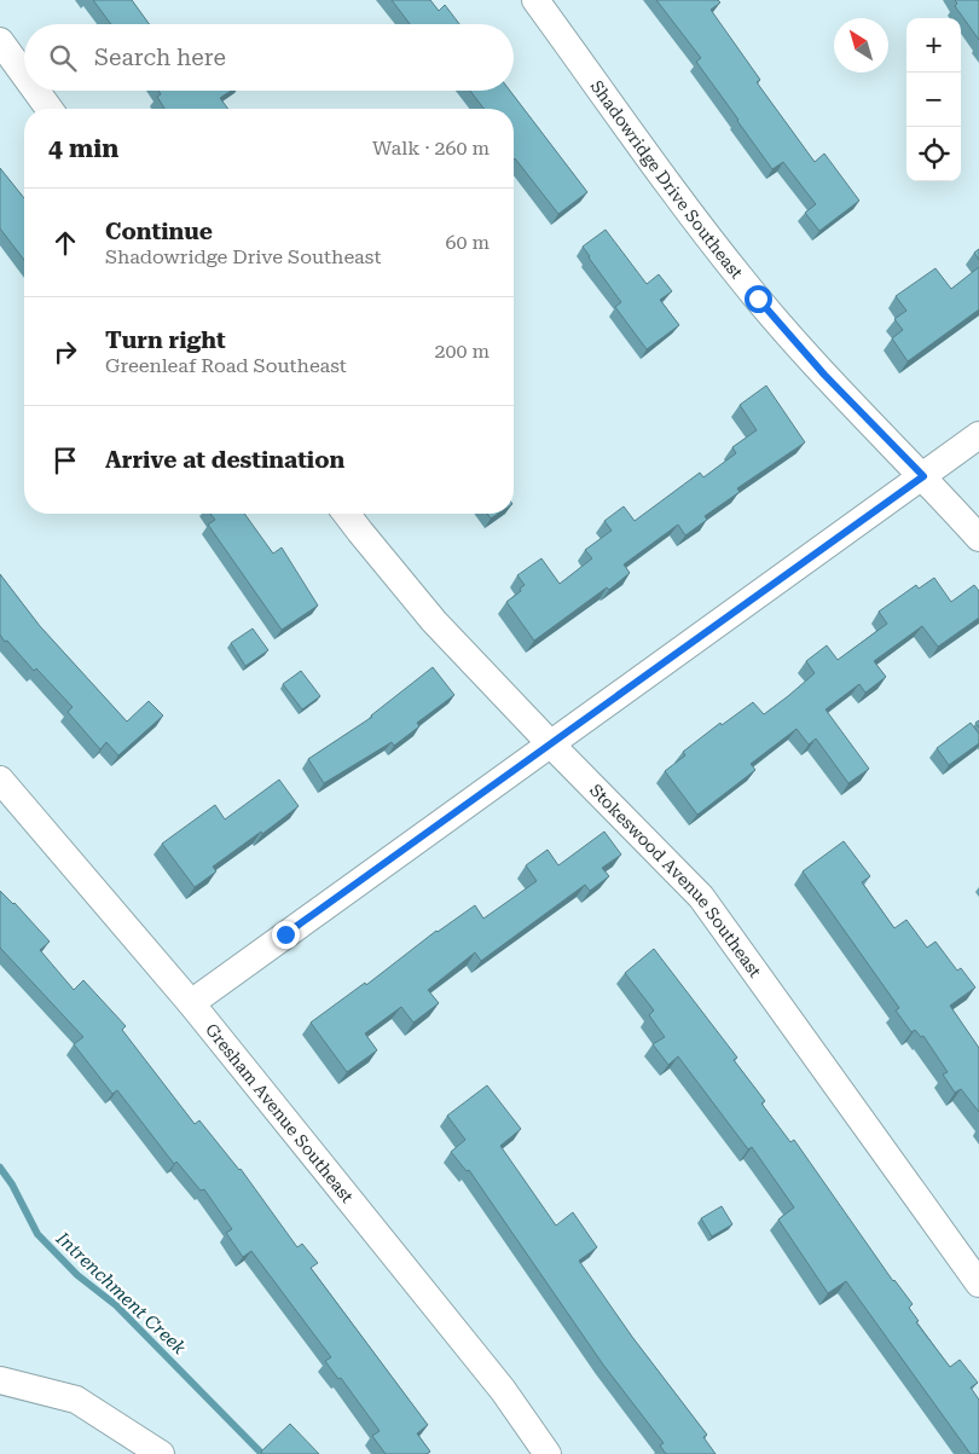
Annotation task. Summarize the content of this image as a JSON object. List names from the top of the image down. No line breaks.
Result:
{"streets":{"street":["Shadowridge Drive Southeast","Stokeswood Avenue Southeast","Gresham Avenue Southeast"]},"water":["Intrenchment Creek"],"north":"top left","page":{"map_buttons":["+","−"],"search":"Search here","heading":["4 min","Walk · 260 m"],"list":[["Continue","Shadowridge Drive Southeast","60 m"],["Turn right","Greenleaf Road Southeast","200 m"],"Arrive at destination"]}}
